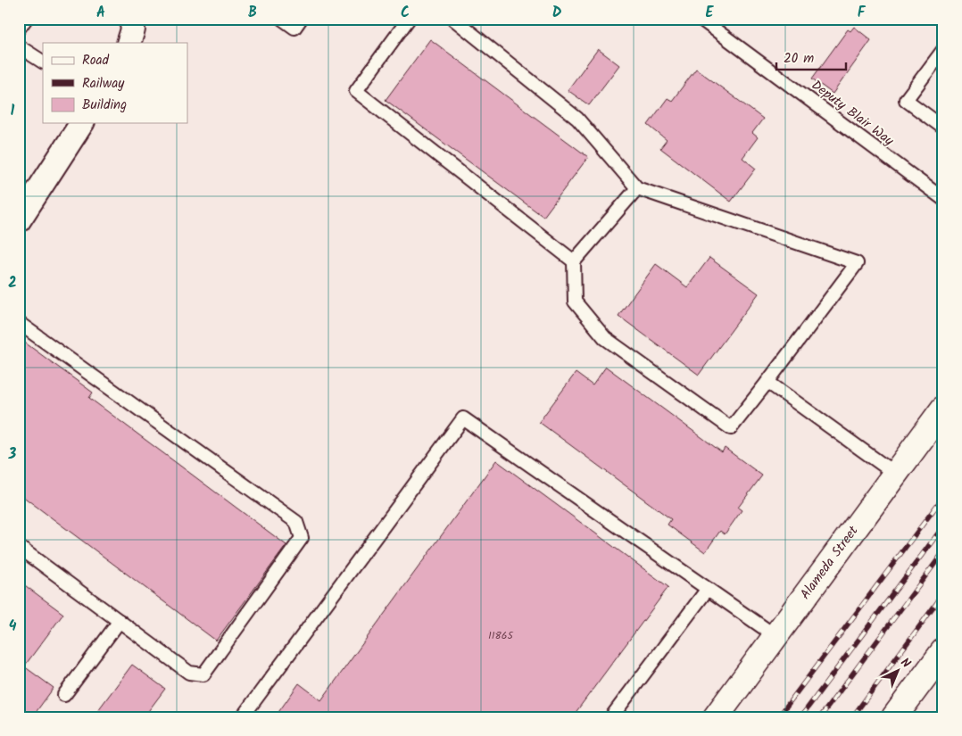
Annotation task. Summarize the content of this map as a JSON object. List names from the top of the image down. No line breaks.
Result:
{"streets":{"main road":["Alameda Street"],"lane":["Deputy Blair Way"]},"house_numbers":["11865"],"legend":["Road","Railway","Building"],"scale_bar":"20 m","north":"top right","grid":{"columns":["A","B","C","D","E","F"],"rows":["1","2","3","4"]}}
